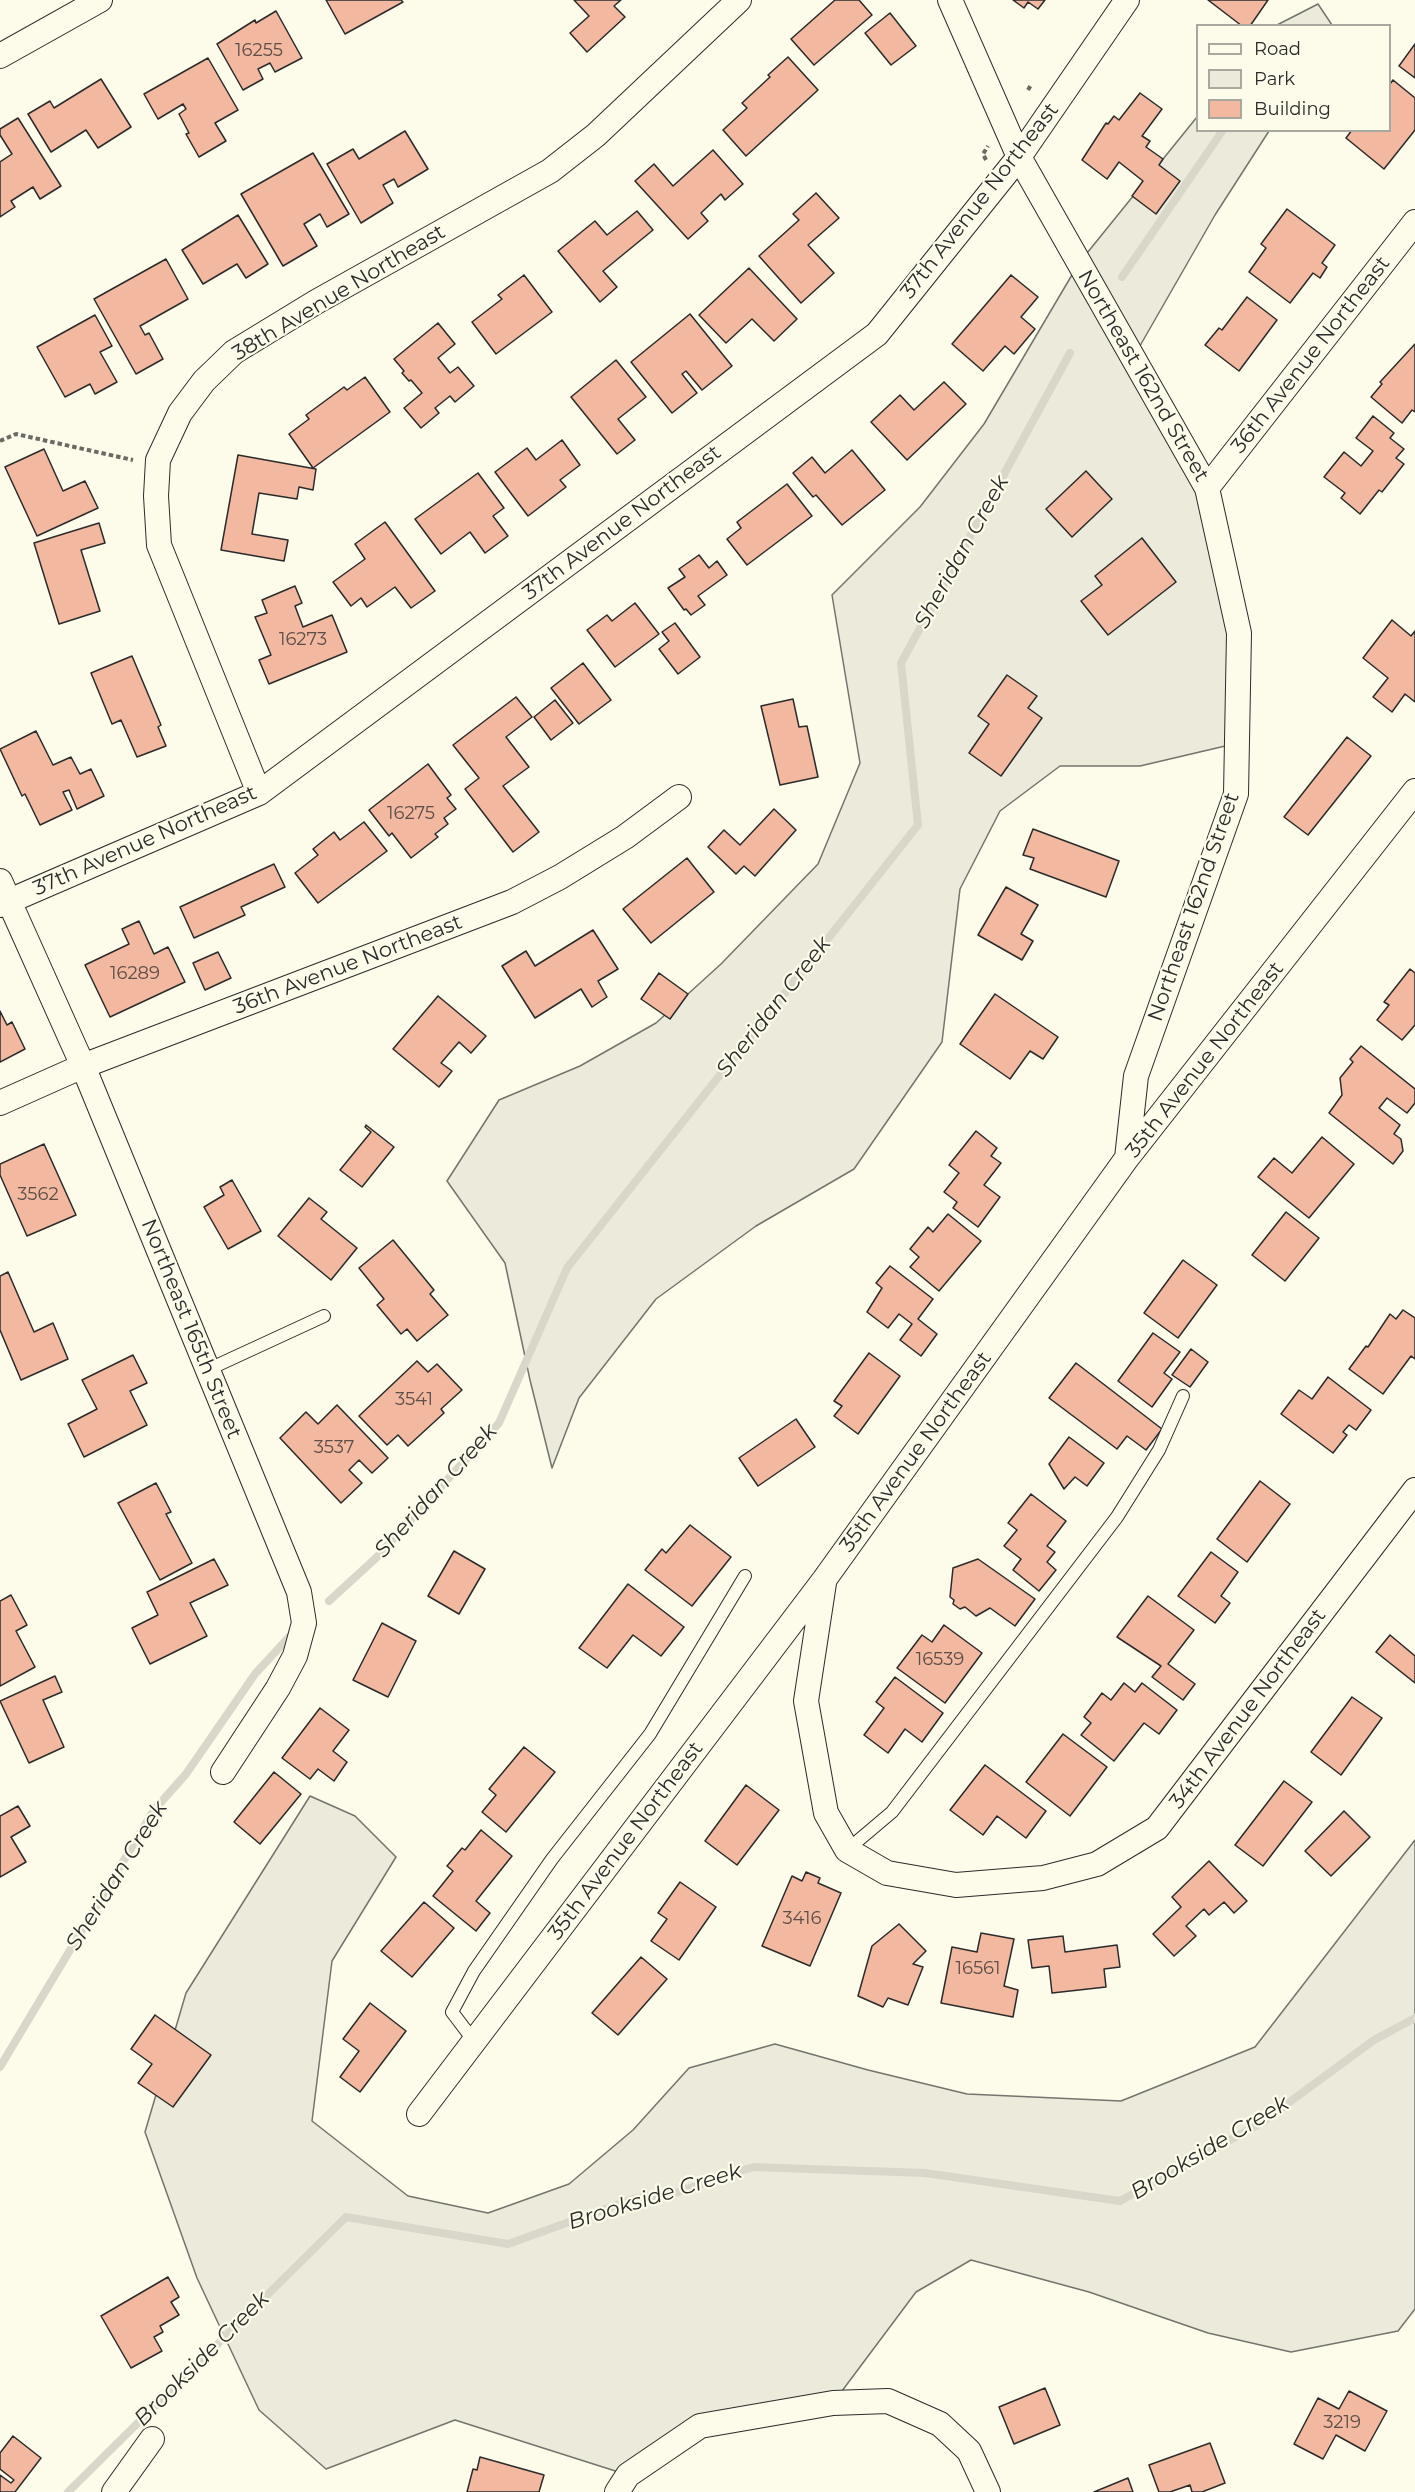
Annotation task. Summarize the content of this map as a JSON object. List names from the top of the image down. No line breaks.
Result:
{"streets":{"street":["37th Avenue Northeast","38th Avenue Northeast","36th Avenue Northeast","Northeast 162nd Street","35th Avenue Northeast","Northeast 165th Street","34th Avenue Northeast"]},"crossings":[["37th Avenue Northeast","38th Avenue Northeast"],["37th Avenue Northeast","Northeast 162nd Street"],["37th Avenue Northeast","Northeast 165th Street"],["36th Avenue Northeast","Northeast 162nd Street"],["36th Avenue Northeast","Northeast 165th Street"],["Northeast 162nd Street","35th Avenue Northeast"]],"water":["Sheridan Creek","Brookside Creek"],"house_numbers":["16255","16273","16275","16289","3562","3541","3537","16539","3416","16561","3219"],"legend":["Road","Park","Building"]}
